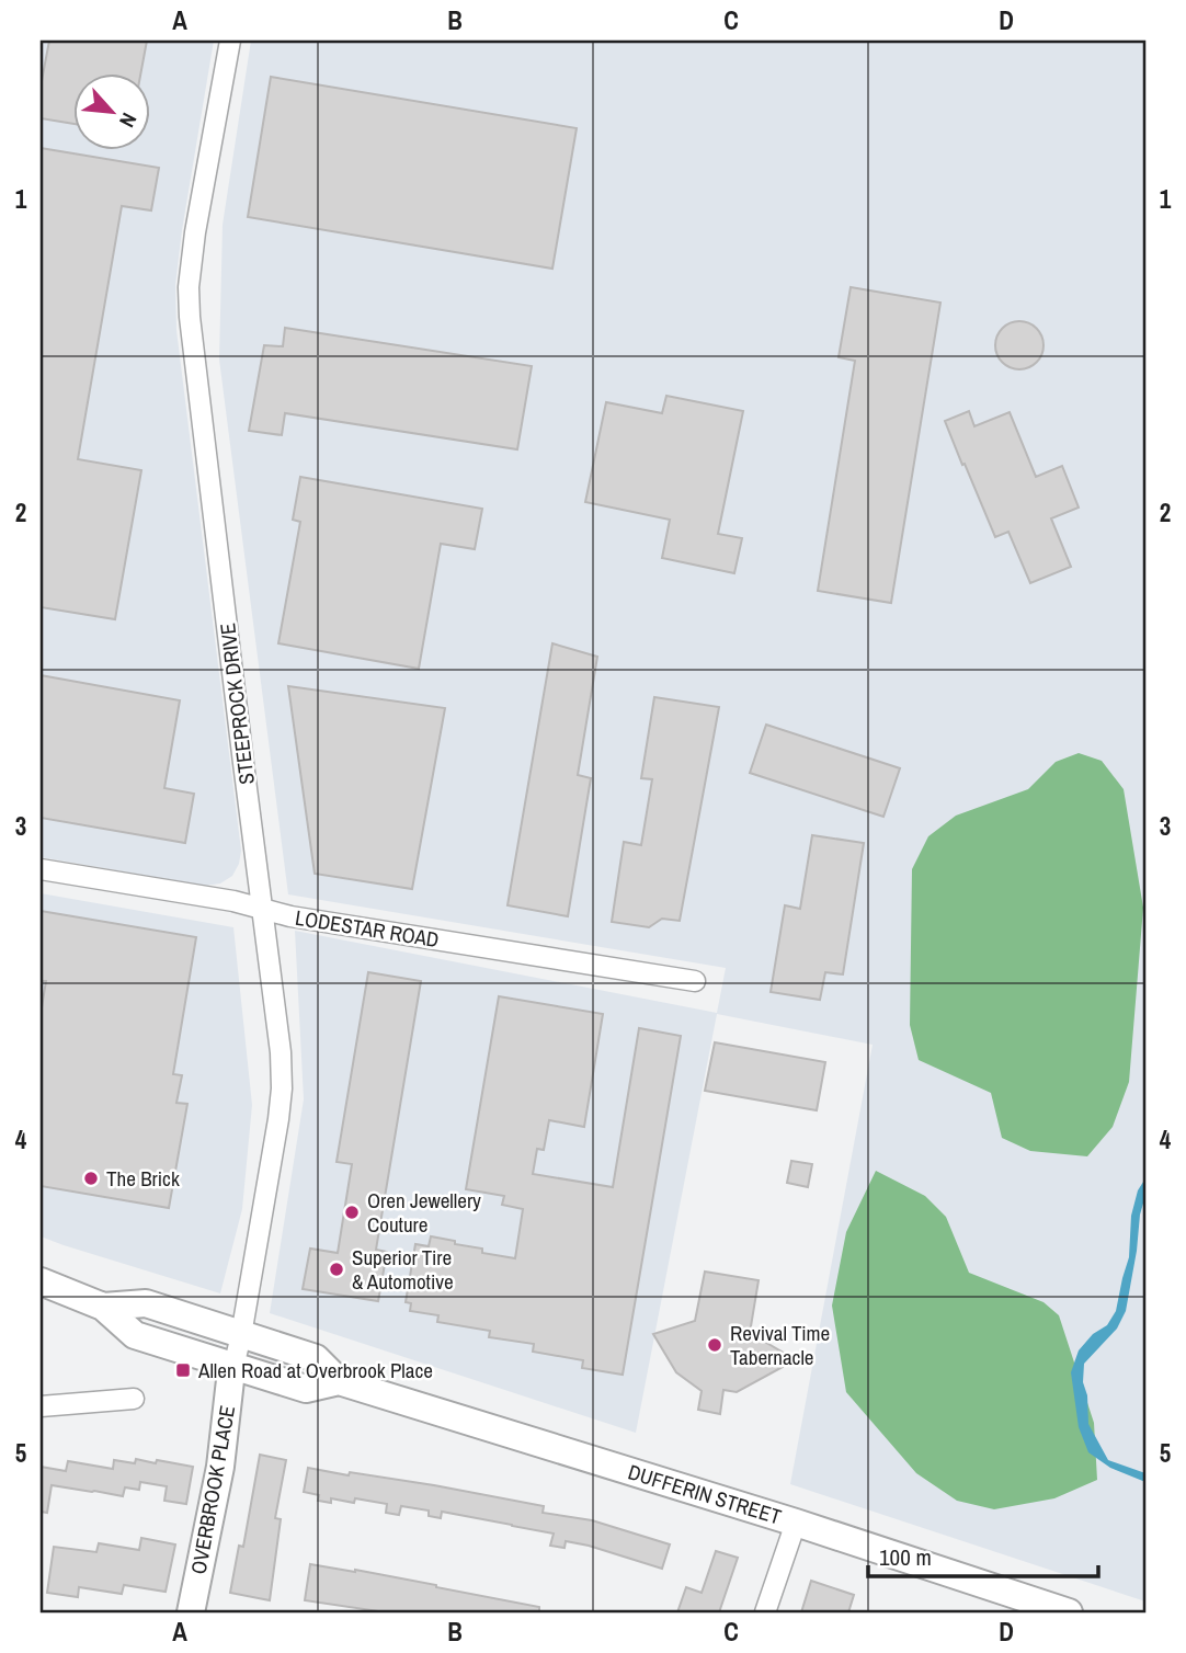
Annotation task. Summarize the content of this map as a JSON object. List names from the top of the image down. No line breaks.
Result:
{"streets":{"main road":["OVERBROOK PLACE","DUFFERIN STREET"],"street":["STEEPROCK DRIVE","LODESTAR ROAD"]},"crossings":[["STEEPROCK DRIVE","LODESTAR ROAD"],["STEEPROCK DRIVE","OVERBROOK PLACE"],["STEEPROCK DRIVE","DUFFERIN STREET"],["OVERBROOK PLACE","DUFFERIN STREET"]],"places":{"other":["The Brick","Oren Jewellery Couture","Superior Tire & Automotive","Revival Time Tabernacle"],"transit":["Allen Road at Overbrook Place"]},"scale_bar":"100 m","north":"bottom right","grid":{"columns":["A","B","C","D"],"rows":["1","2","3","4","5"]}}
